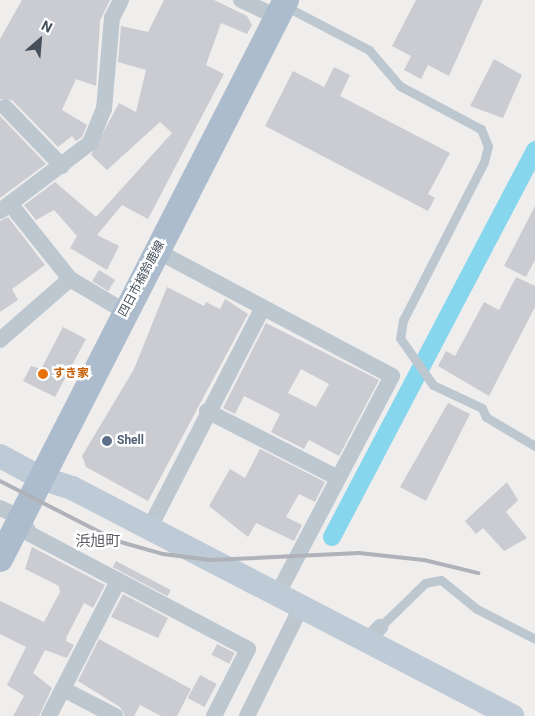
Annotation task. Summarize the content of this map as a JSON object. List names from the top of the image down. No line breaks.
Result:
{"streets":{"main road":["四日市楠鈴鹿線"]},"districts":["浜旭町"],"places":["すき家","Shell"],"north":"top right"}
